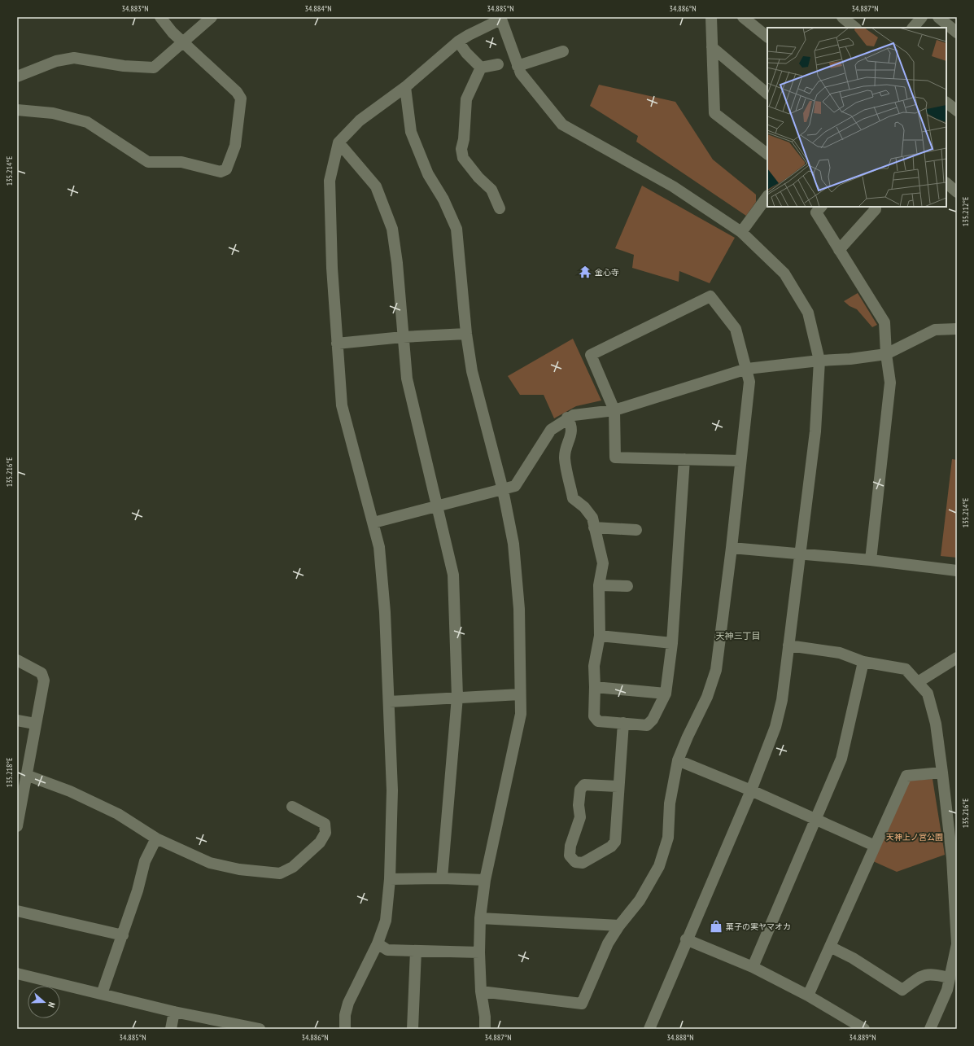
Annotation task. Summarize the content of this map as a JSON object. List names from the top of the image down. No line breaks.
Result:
{"districts":["天神三丁目"],"parks":["天神上ノ宮公園"],"places":{"temple":["金心寺"],"shop":["菓子の実ヤマオカ"]},"north":"right","coordinates":["34.883°N","34.884°N","34.885°N","34.886°N","34.887°N","135.214°E","135.212°E","135.216°E","135.218°E","34.888°N","34.889°N"]}
